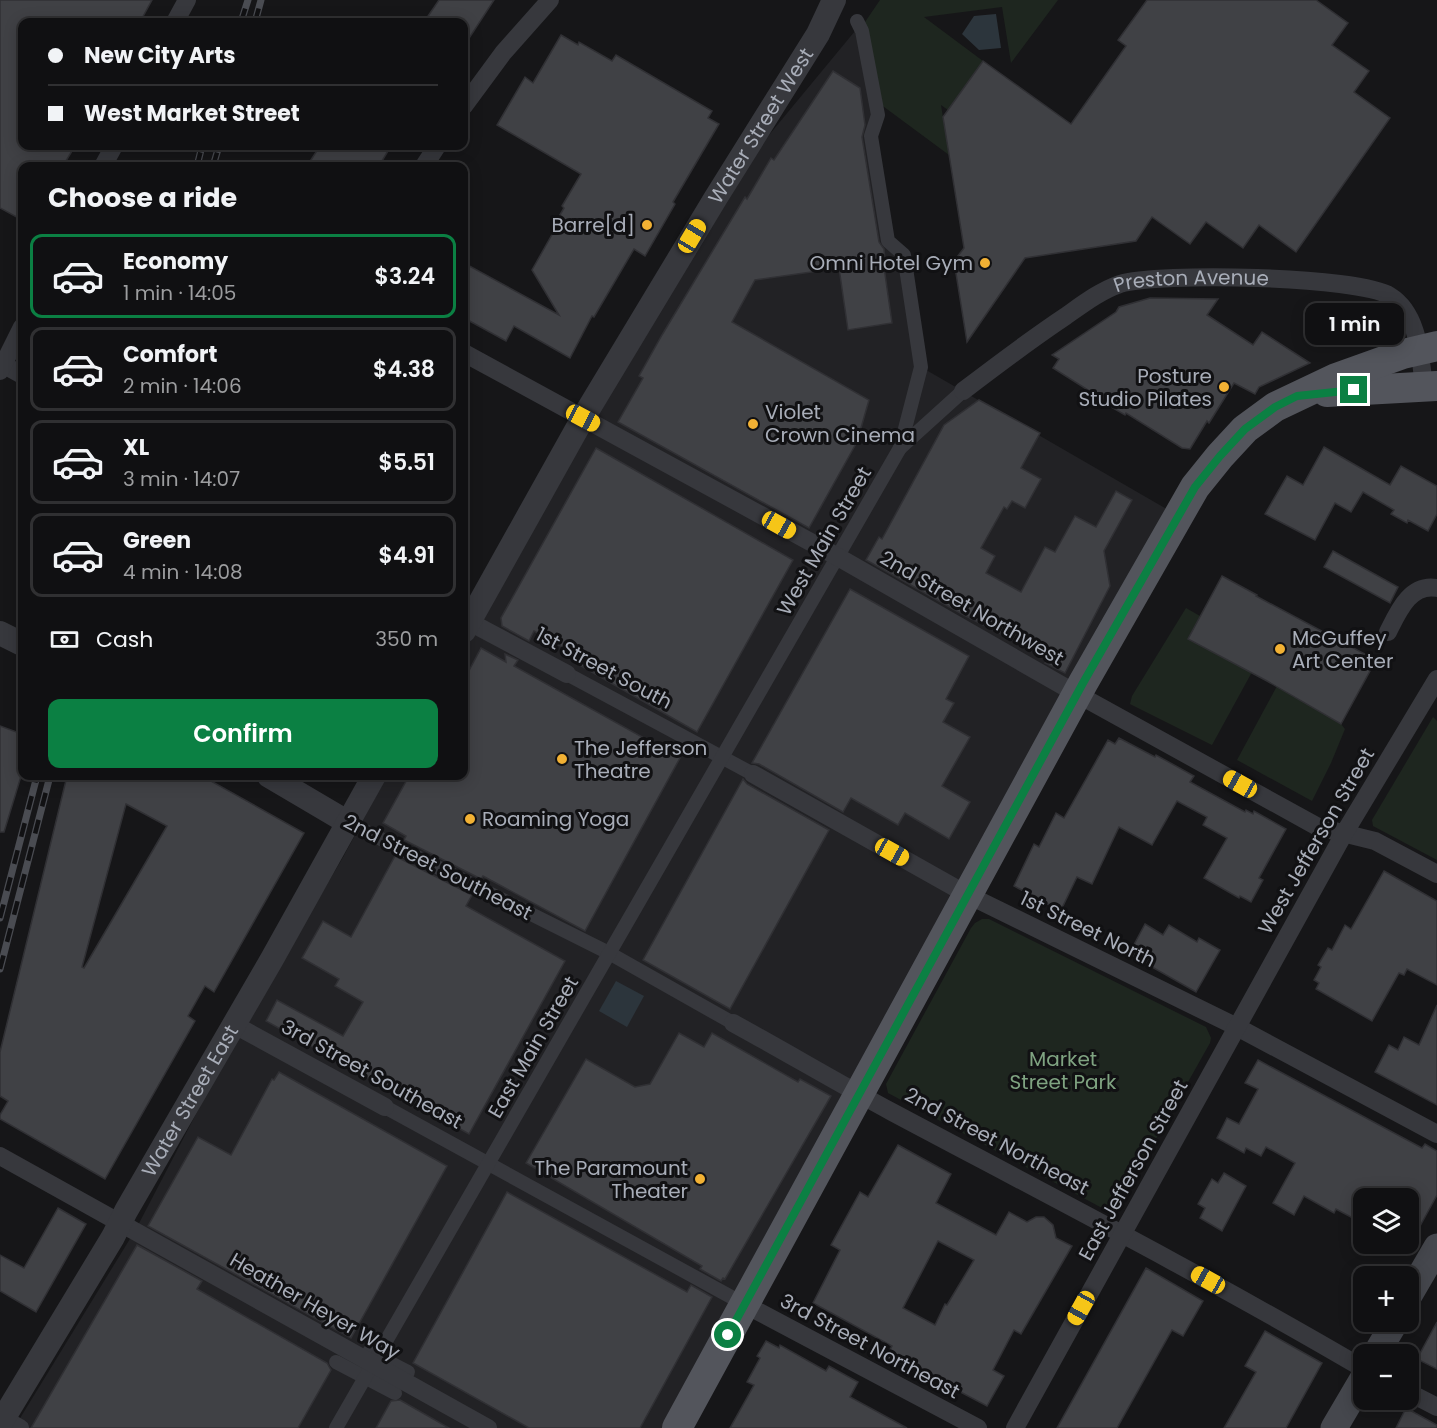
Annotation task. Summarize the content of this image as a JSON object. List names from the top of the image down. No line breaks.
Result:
{"streets":{"street":["Water Street West","Preston Avenue","West Main Street","2nd Street Northwest","1st Street South","West Jefferson Street","2nd Street Southeast","1st Street North","East Main Street","3rd Street Southeast","Water Street East","2nd Street Northeast","East Jefferson Street","Heather Heyer Way","3rd Street Northeast"]},"crossings":[["Water Street West","2nd Street Northwest"],["West Main Street","2nd Street Northwest"],["West Main Street","1st Street South"],["West Main Street","1st Street North"],["West Main Street","East Main Street"],["2nd Street Northwest","West Jefferson Street"],["1st Street South","1st Street North"],["1st Street South","East Main Street"],["West Jefferson Street","1st Street North"],["West Jefferson Street","East Jefferson Street"],["2nd Street Southeast","East Main Street"],["2nd Street Southeast","Water Street East"],["2nd Street Southeast","2nd Street Northeast"],["1st Street North","East Main Street"],["1st Street North","East Jefferson Street"],["East Main Street","3rd Street Southeast"],["East Main Street","2nd Street Northeast"],["East Main Street","Heather Heyer Way"],["East Main Street","3rd Street Northeast"],["3rd Street Southeast","Water Street East"],["3rd Street Southeast","3rd Street Northeast"],["Water Street East","Heather Heyer Way"],["2nd Street Northeast","East Jefferson Street"]],"parks":["Market Street Park"],"places":["Barre[d]","Omni Hotel Gym","Posture Studio Pilates","Violet Crown Cinema","McGuffey Art Center","The Jefferson Theatre","Roaming Yoga","The Paramount Theater"],"page":{"banner":["New City Arts","West Market Street"],"heading":"Choose a ride","list":[{"name":"Economy","note":"1 min · 14:05","value":"$3.24"},{"name":"Comfort","note":"2 min · 14:06","value":"$4.38"},{"name":"XL","note":"3 min · 14:07","value":"$5.51"},{"name":"Green","note":"4 min · 14:08","value":"$4.91"}],"bubble":"1 min","pay":["Cash","350 m"],"buttons":"Confirm","map_buttons":["+","−"]}}
